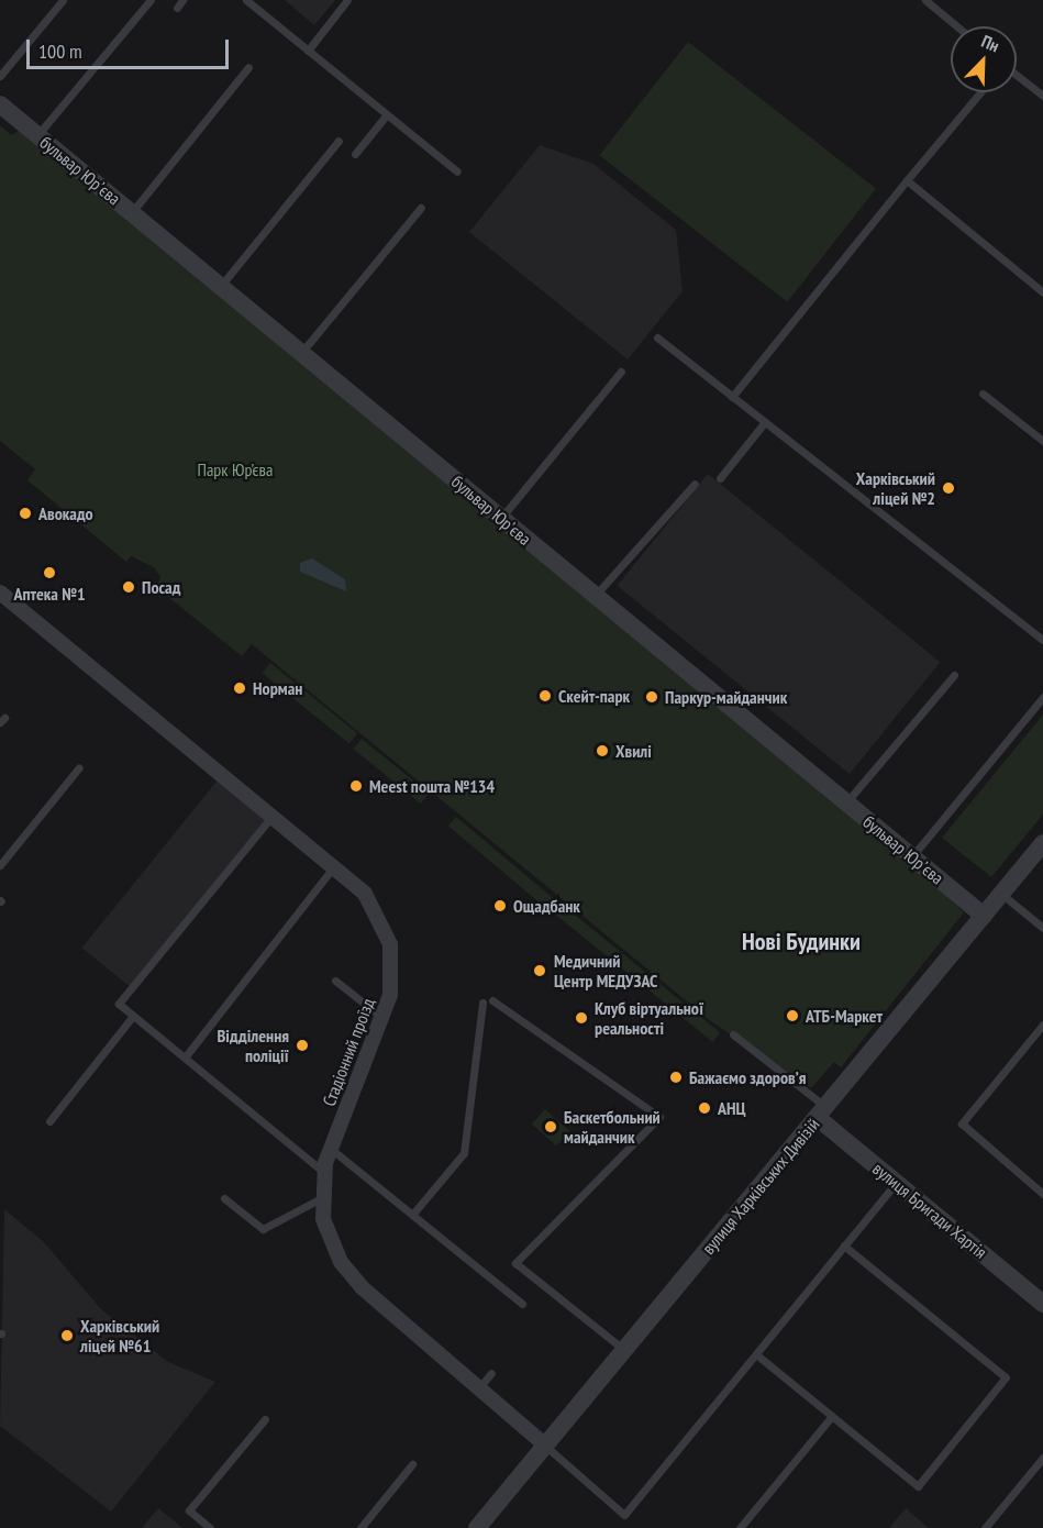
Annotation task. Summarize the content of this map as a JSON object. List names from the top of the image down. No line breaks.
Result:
{"streets":{"street":["бульвар Юрʼєва","Стадіонний проїзд","вулиця Харківських Дивізій","вулиця Бригади Хартія"]},"crossings":[["бульвар Юрʼєва","вулиця Харківських Дивізій"],["Стадіонний проїзд","вулиця Харківських Дивізій"],["вулиця Харківських Дивізій","вулиця Бригади Хартія"]],"districts":["Нові Будинки"],"parks":["Парк Юр’єва"],"places":["Харківський ліцей №2","Авокадо","Аптека №1","Посад","Норман","Скейт-парк","Паркур-майданчик","Хвилі","Meest пошта №134","Ощадбанк","Медичний Центр МЕДУЗАС","АТБ-Маркет","Клуб віртуальної реальності","Відділення поліції","Бажаємо здоровʼя","АНЦ","Баскетбольний майданчик","Харківський ліцей №61"],"scale_bar":"100 m","north":"top right"}
